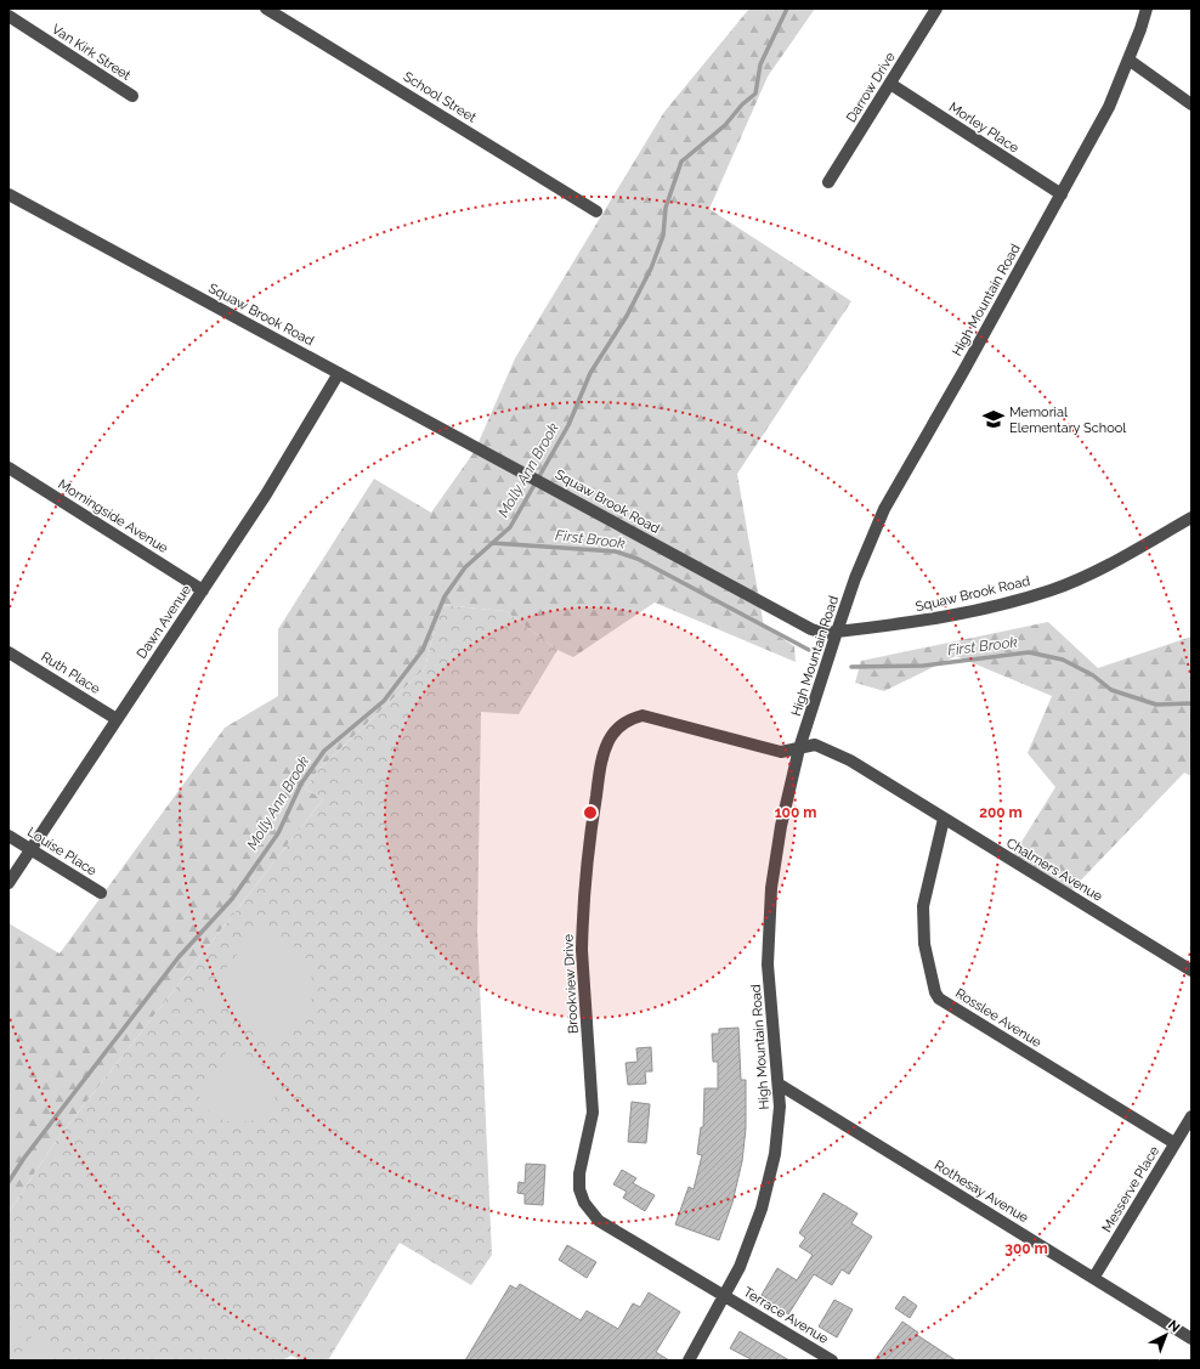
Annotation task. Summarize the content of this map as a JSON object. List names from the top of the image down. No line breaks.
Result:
{"streets":{"street":["Van Kirk Street","Darrow Drive","School Street","Morley Place","High Mountain Road","Squaw Brook Road","Morningside Avenue","Dawn Avenue","Ruth Place","Louise Place","Chalmers Avenue","Brookview Drive","Rosslee Avenue","Messerve Place","Rothesay Avenue","Terrace Avenue"]},"crossings":[["Darrow Drive","Morley Place"],["Morley Place","High Mountain Road"],["High Mountain Road","Squaw Brook Road"],["High Mountain Road","Chalmers Avenue"],["High Mountain Road","Brookview Drive"],["High Mountain Road","Rothesay Avenue"],["High Mountain Road","Terrace Avenue"],["Squaw Brook Road","Dawn Avenue"],["Morningside Avenue","Dawn Avenue"],["Dawn Avenue","Ruth Place"],["Dawn Avenue","Louise Place"],["Chalmers Avenue","Brookview Drive"],["Chalmers Avenue","Rosslee Avenue"],["Brookview Drive","Terrace Avenue"],["Rosslee Avenue","Messerve Place"],["Messerve Place","Rothesay Avenue"]],"water":["Molly Ann Brook","First Brook"],"places":{"school or university":["Memorial Elementary School"]},"north":"top right","rings":["100 m","200 m","300 m"]}
